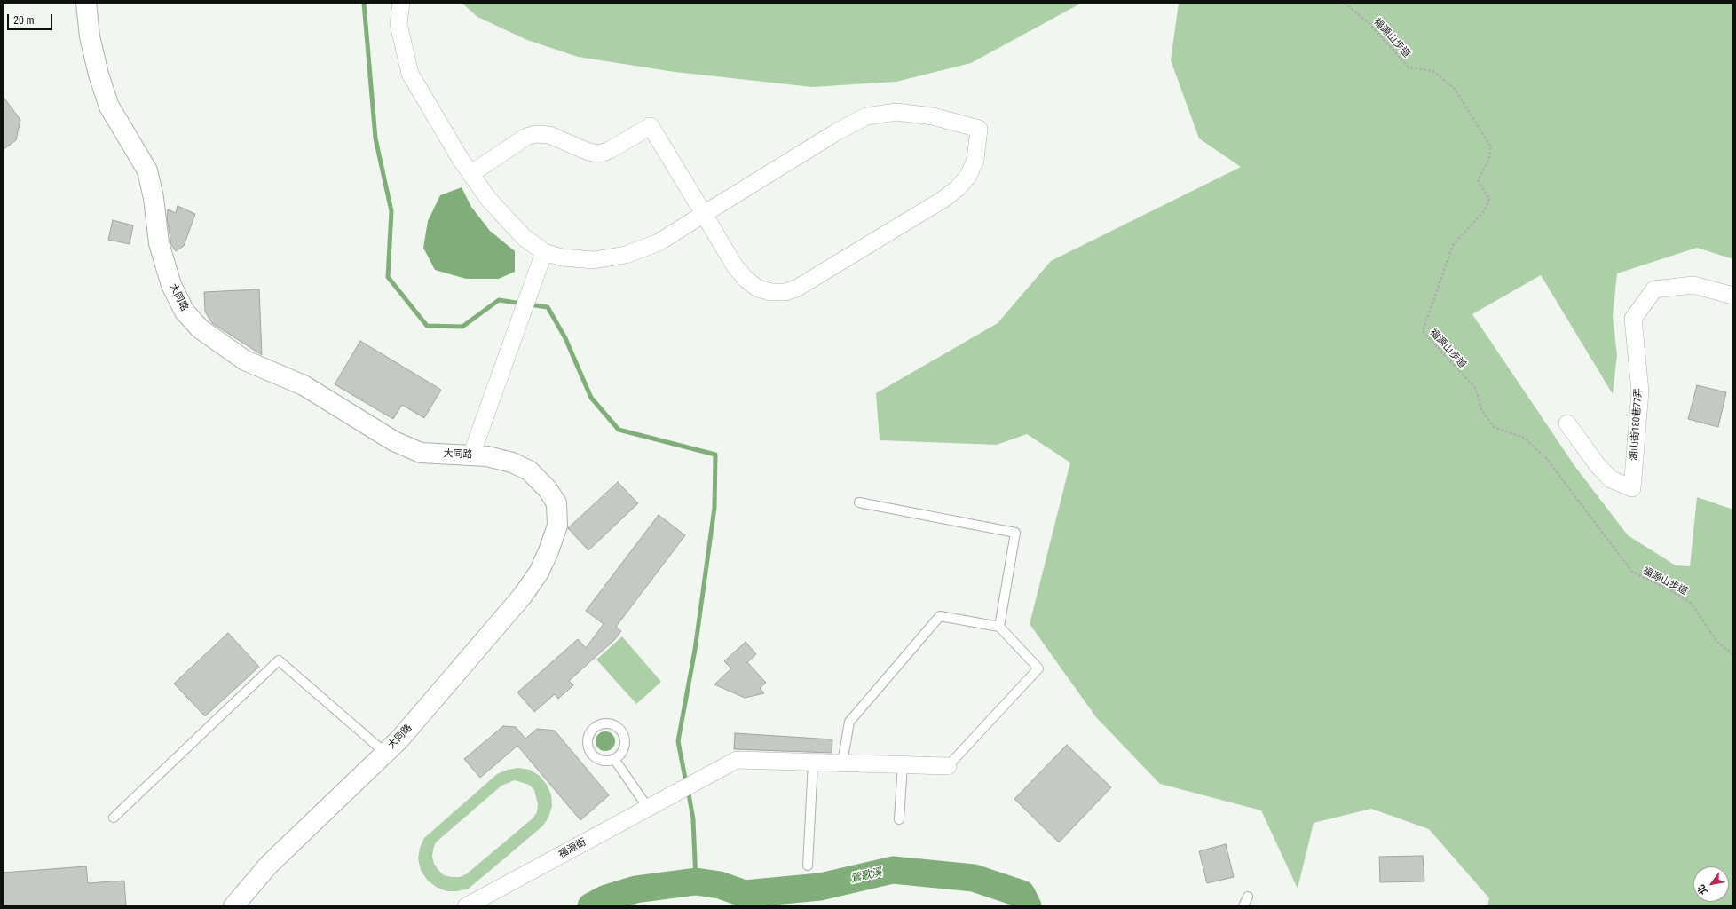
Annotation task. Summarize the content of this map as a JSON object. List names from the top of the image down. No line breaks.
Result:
{"streets":{"street":["大同路","湖山街180巷77弄","福源街"],"path":["福源山步道"]},"water":["鶯歌溪"],"scale_bar":"20 m","north":"bottom left"}
